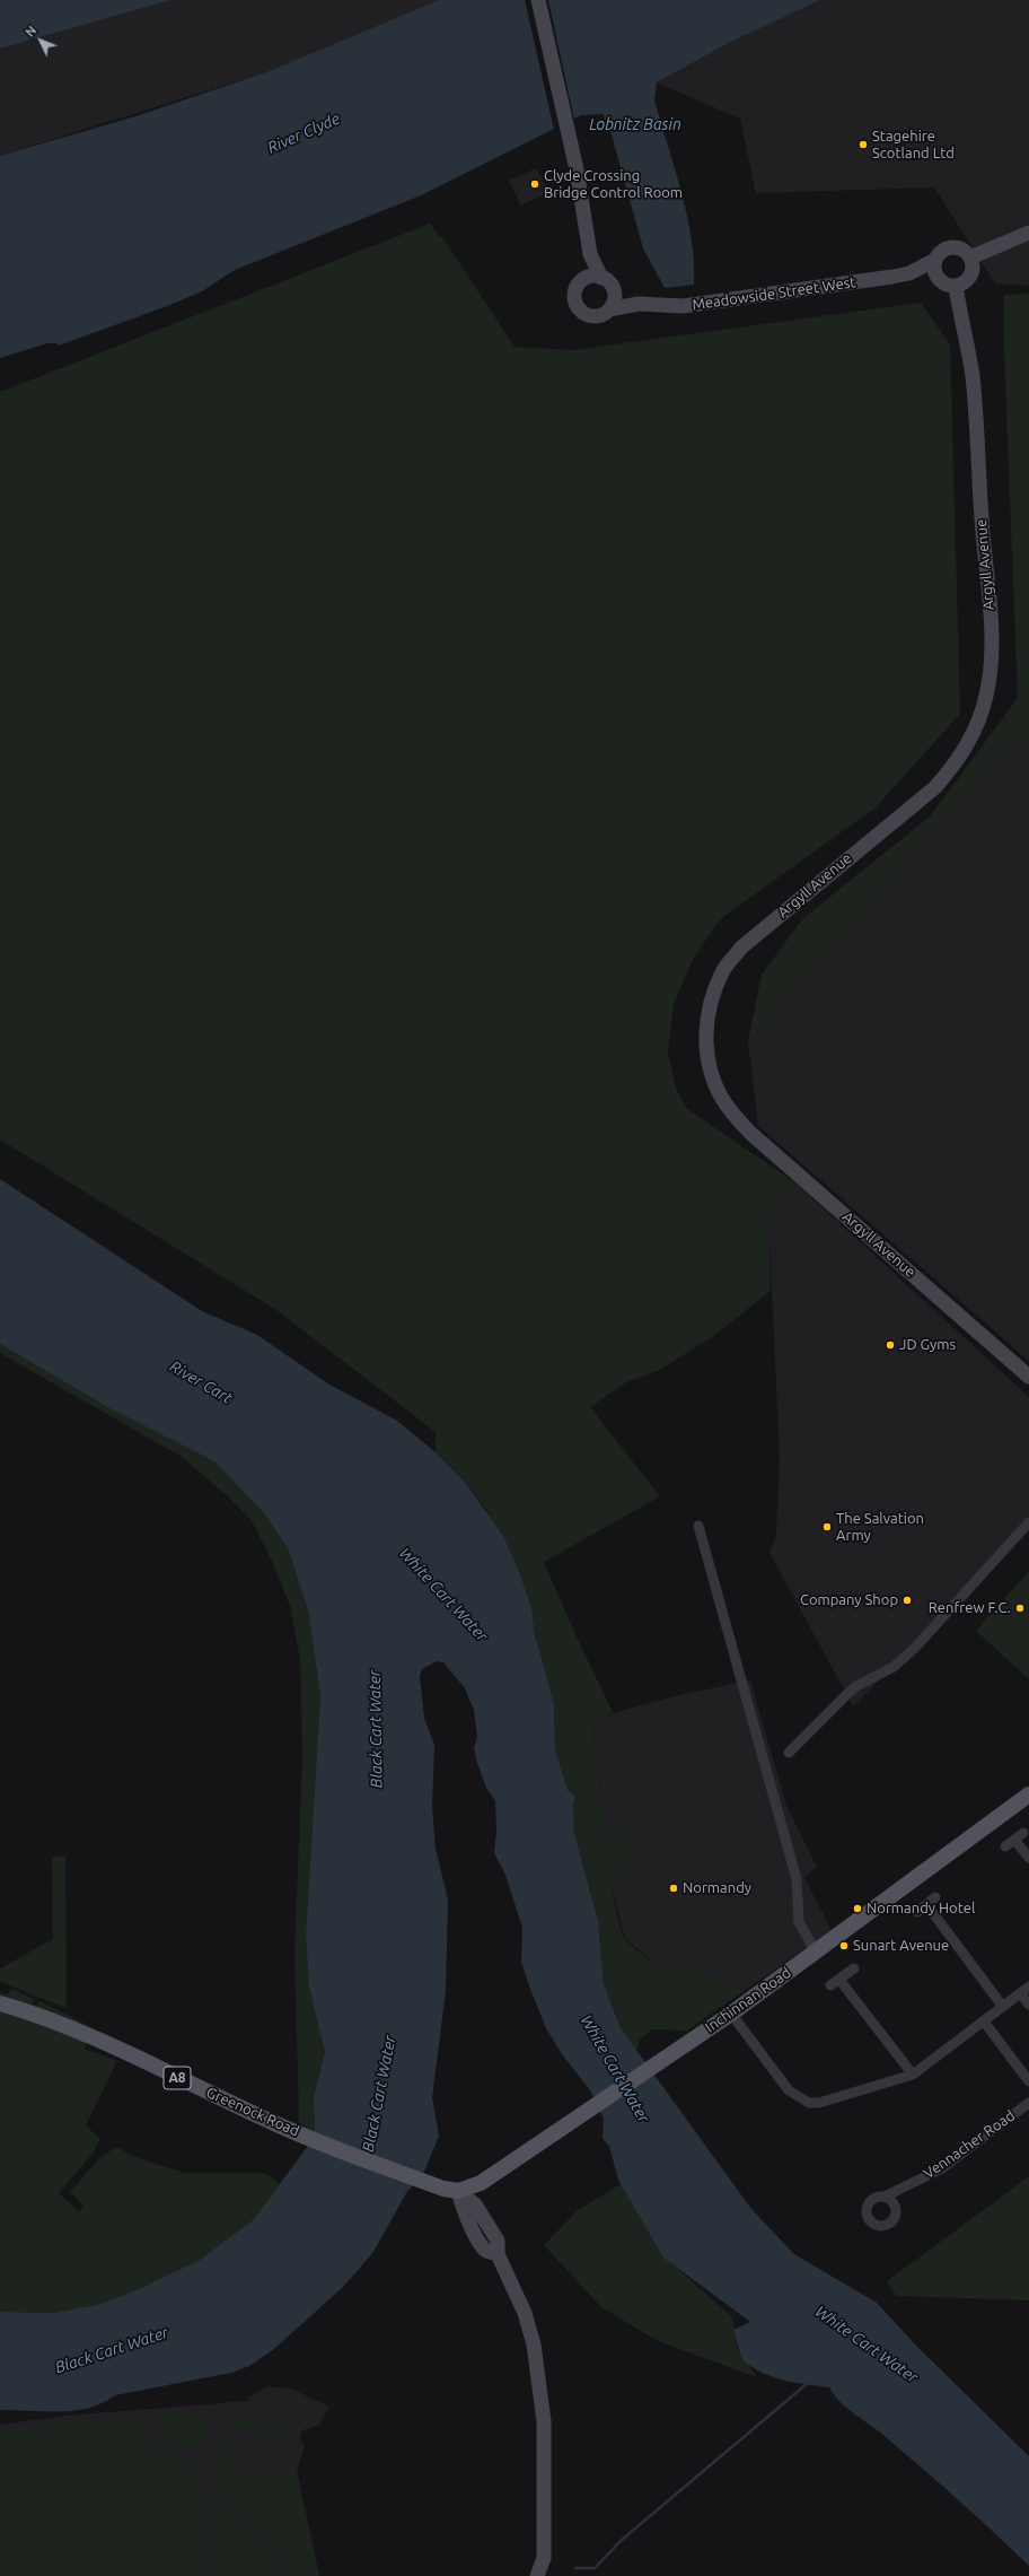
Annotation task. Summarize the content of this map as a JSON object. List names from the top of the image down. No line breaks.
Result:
{"streets":{"main road":["Inchinnan Road","A8","Greenock Road"],"street":["Meadowside Street West","Argyll Avenue","Vennacher Road"]},"crossings":[["Meadowside Street West","Argyll Avenue"],["Inchinnan Road","Greenock Road"]],"water":["Lobnitz Basin","River Clyde","River Cart","White Cart Water","Black Cart Water"],"places":["Stagehire Scotland Ltd","Clyde Crossing Bridge Control Room","JD Gyms","The Salvation Army","Company Shop","Renfrew F.C.","Normandy","Normandy Hotel","Sunart Avenue"],"north":"top left"}
